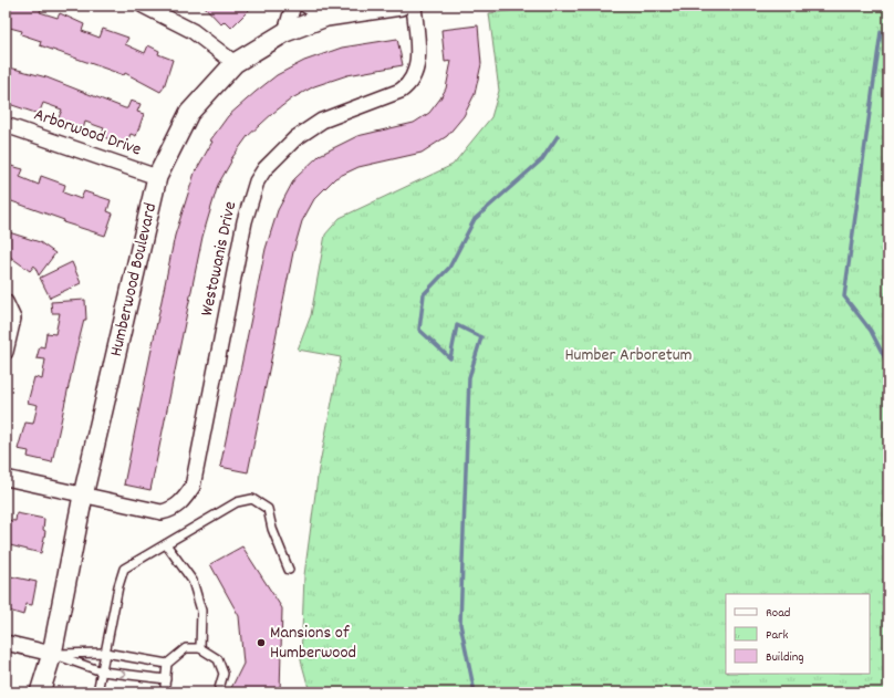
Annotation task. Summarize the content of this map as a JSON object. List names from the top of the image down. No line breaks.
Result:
{"streets":{"street":["Arborwood Drive","Westowanis Drive","Humberwood Boulevard"]},"crossings":[["Arborwood Drive","Humberwood Boulevard"],["Westowanis Drive","Humberwood Boulevard"]],"parks":["Humber Arboretum"],"places":["Mansions of Humberwood"],"legend":["Road","Park","Building"]}
